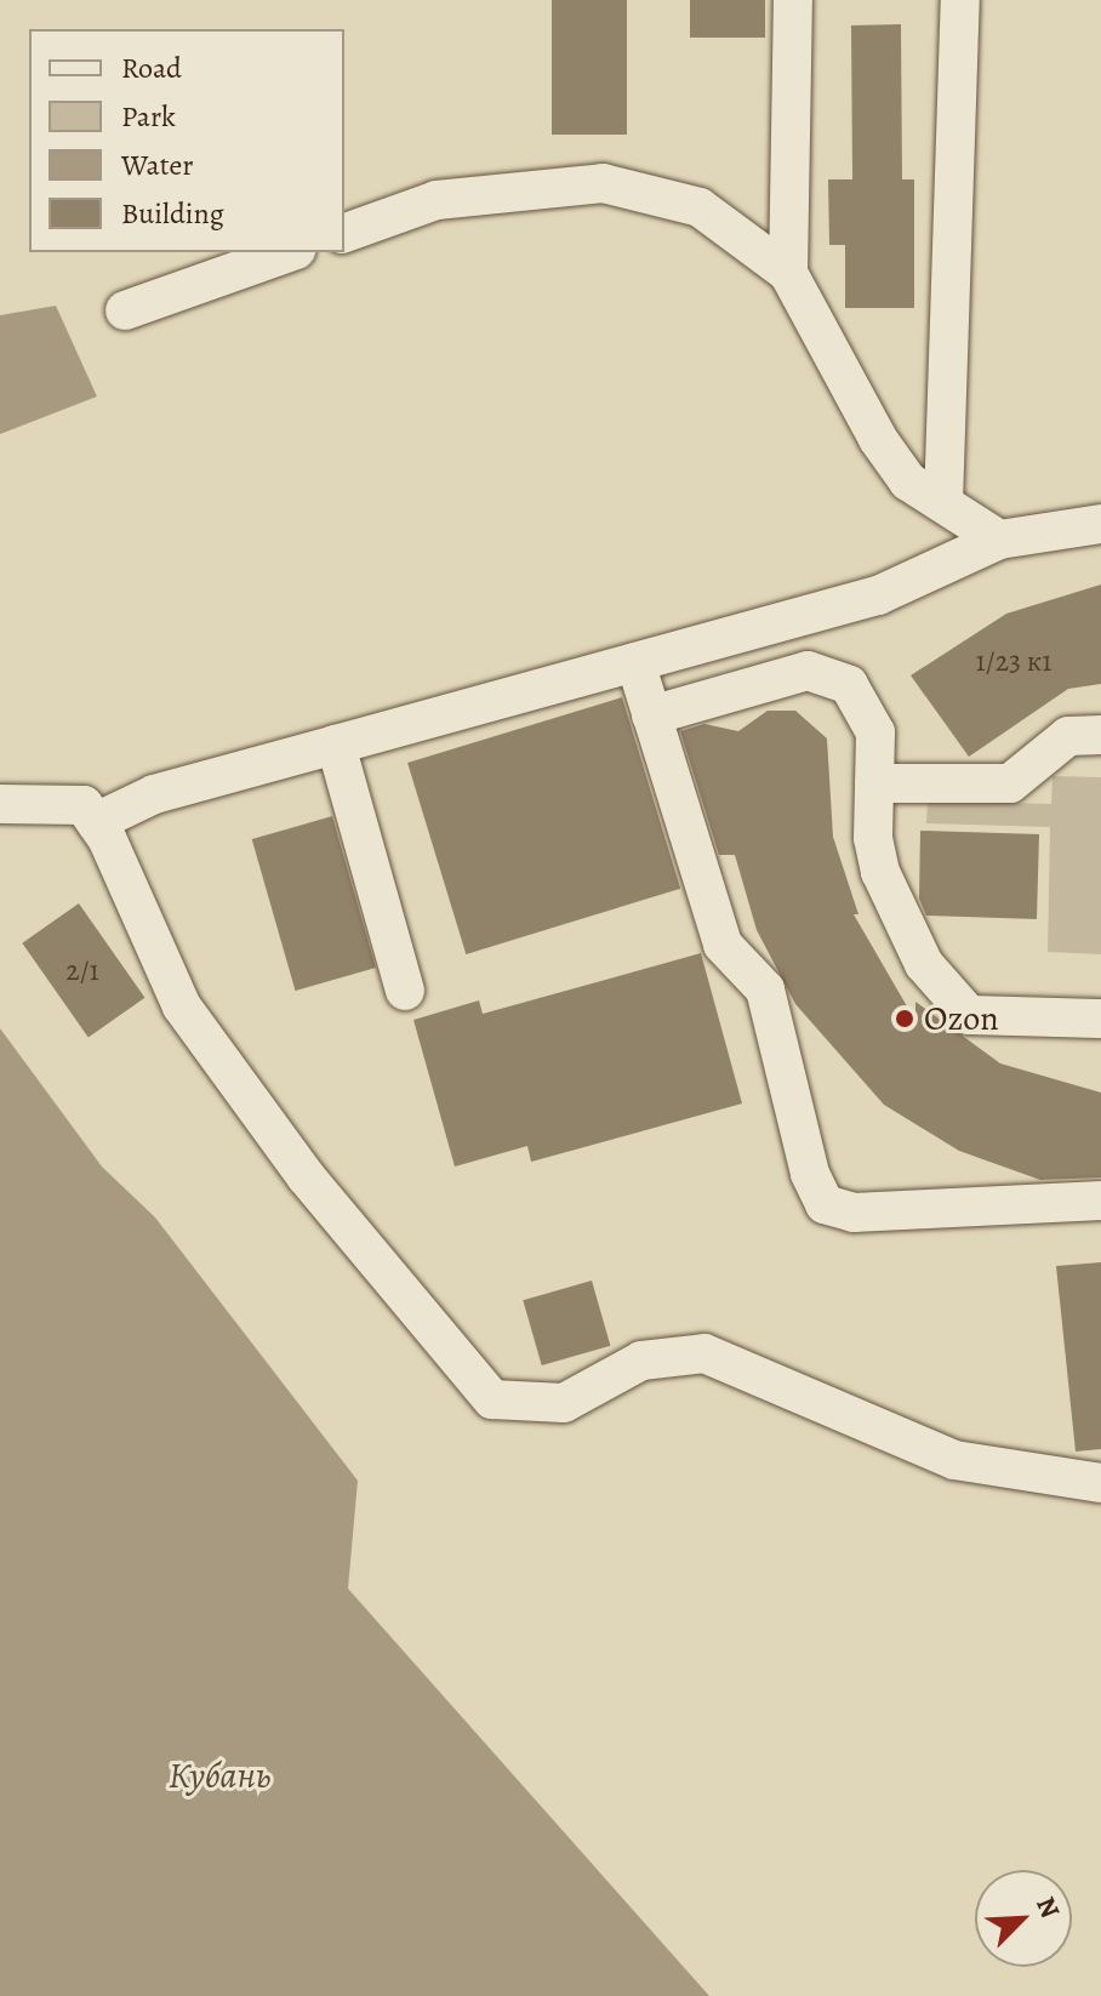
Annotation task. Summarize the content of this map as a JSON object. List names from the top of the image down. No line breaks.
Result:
{"water":["Кубань"],"places":["Ozon"],"house_numbers":["1/23 к1","2/1"],"legend":["Road","Park","Water","Building"],"north":"top right"}
